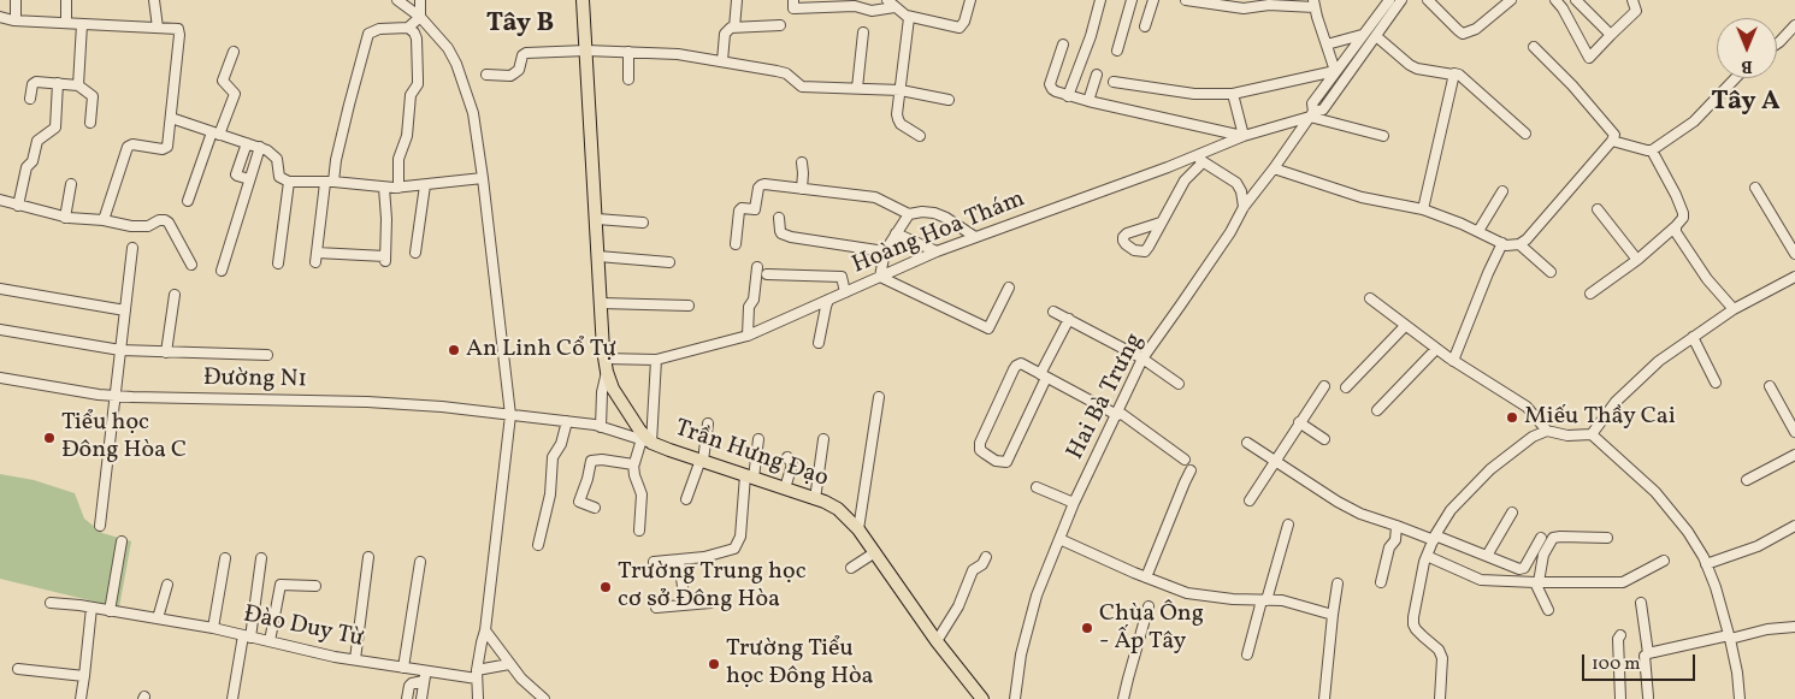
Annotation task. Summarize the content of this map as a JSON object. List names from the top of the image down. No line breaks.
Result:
{"streets":{"main road":["Trần Hưng Đạo"],"street":["Hoàng Hoa Thám","Đường N1","Hai Bà Trưng","Đào Duy Từ"]},"crossings":[["Hoàng Hoa Thám","Hai Bà Trưng"],["Hoàng Hoa Thám","Trần Hưng Đạo"],["Đường N1","Trần Hưng Đạo"]],"districts":["Tây B","Tây A"],"places":["An Linh Cổ Tự","Miếu Thầy Cai","Tiểu học Đông Hòa C","Trường Trung học cơ sở Đông Hòa","Chùa Ông - Ấp Tây","Trường Tiểu học Đông Hòa"],"scale_bar":"100 m","north":"bottom"}
